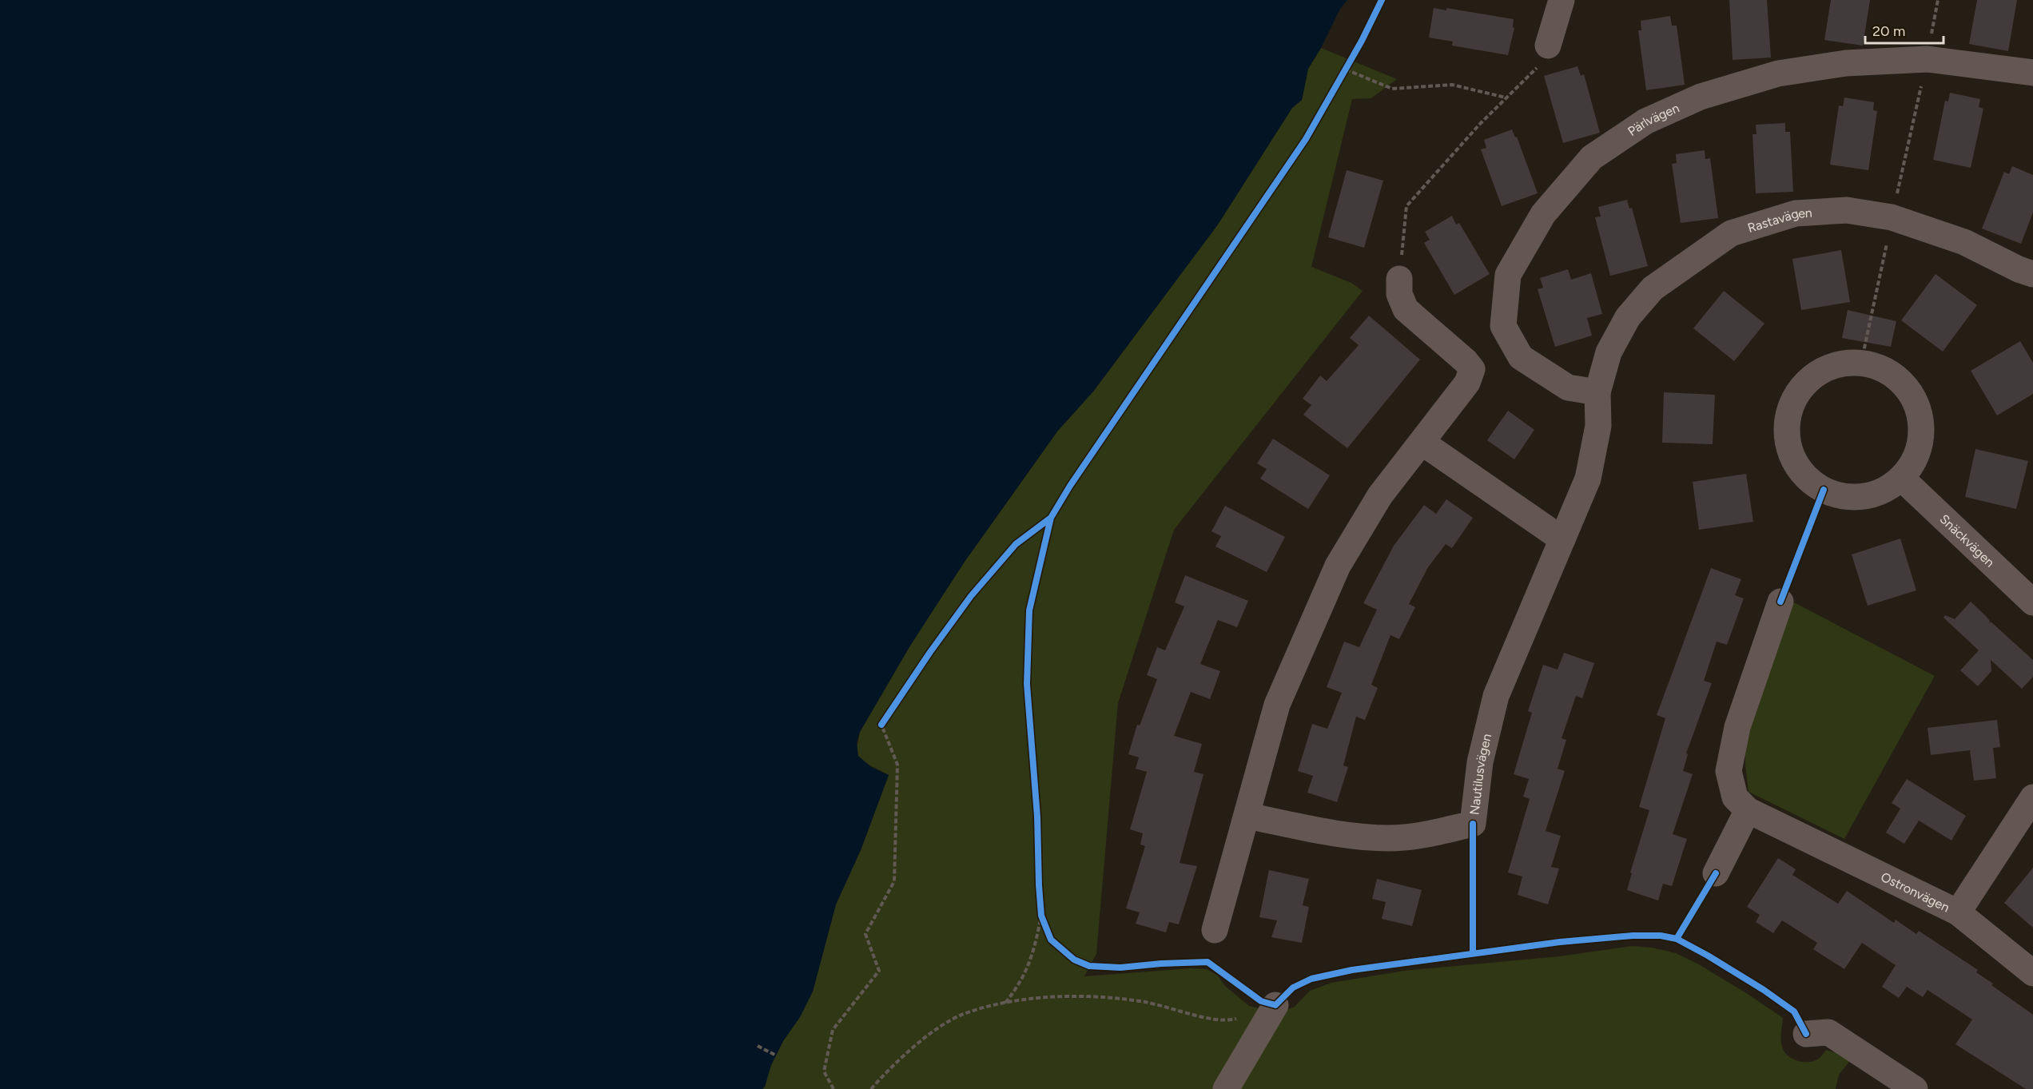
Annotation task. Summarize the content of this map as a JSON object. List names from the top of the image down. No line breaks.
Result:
{"streets":{"street":["Pärlvägen","Rastavägen","Snäckvägen","Nautilusvägen","Ostronvägen"]},"crossings":[["Pärlvägen","Rastavägen"],["Pärlvägen","Nautilusvägen"],["Rastavägen","Nautilusvägen"]],"scale_bar":"20 m"}
